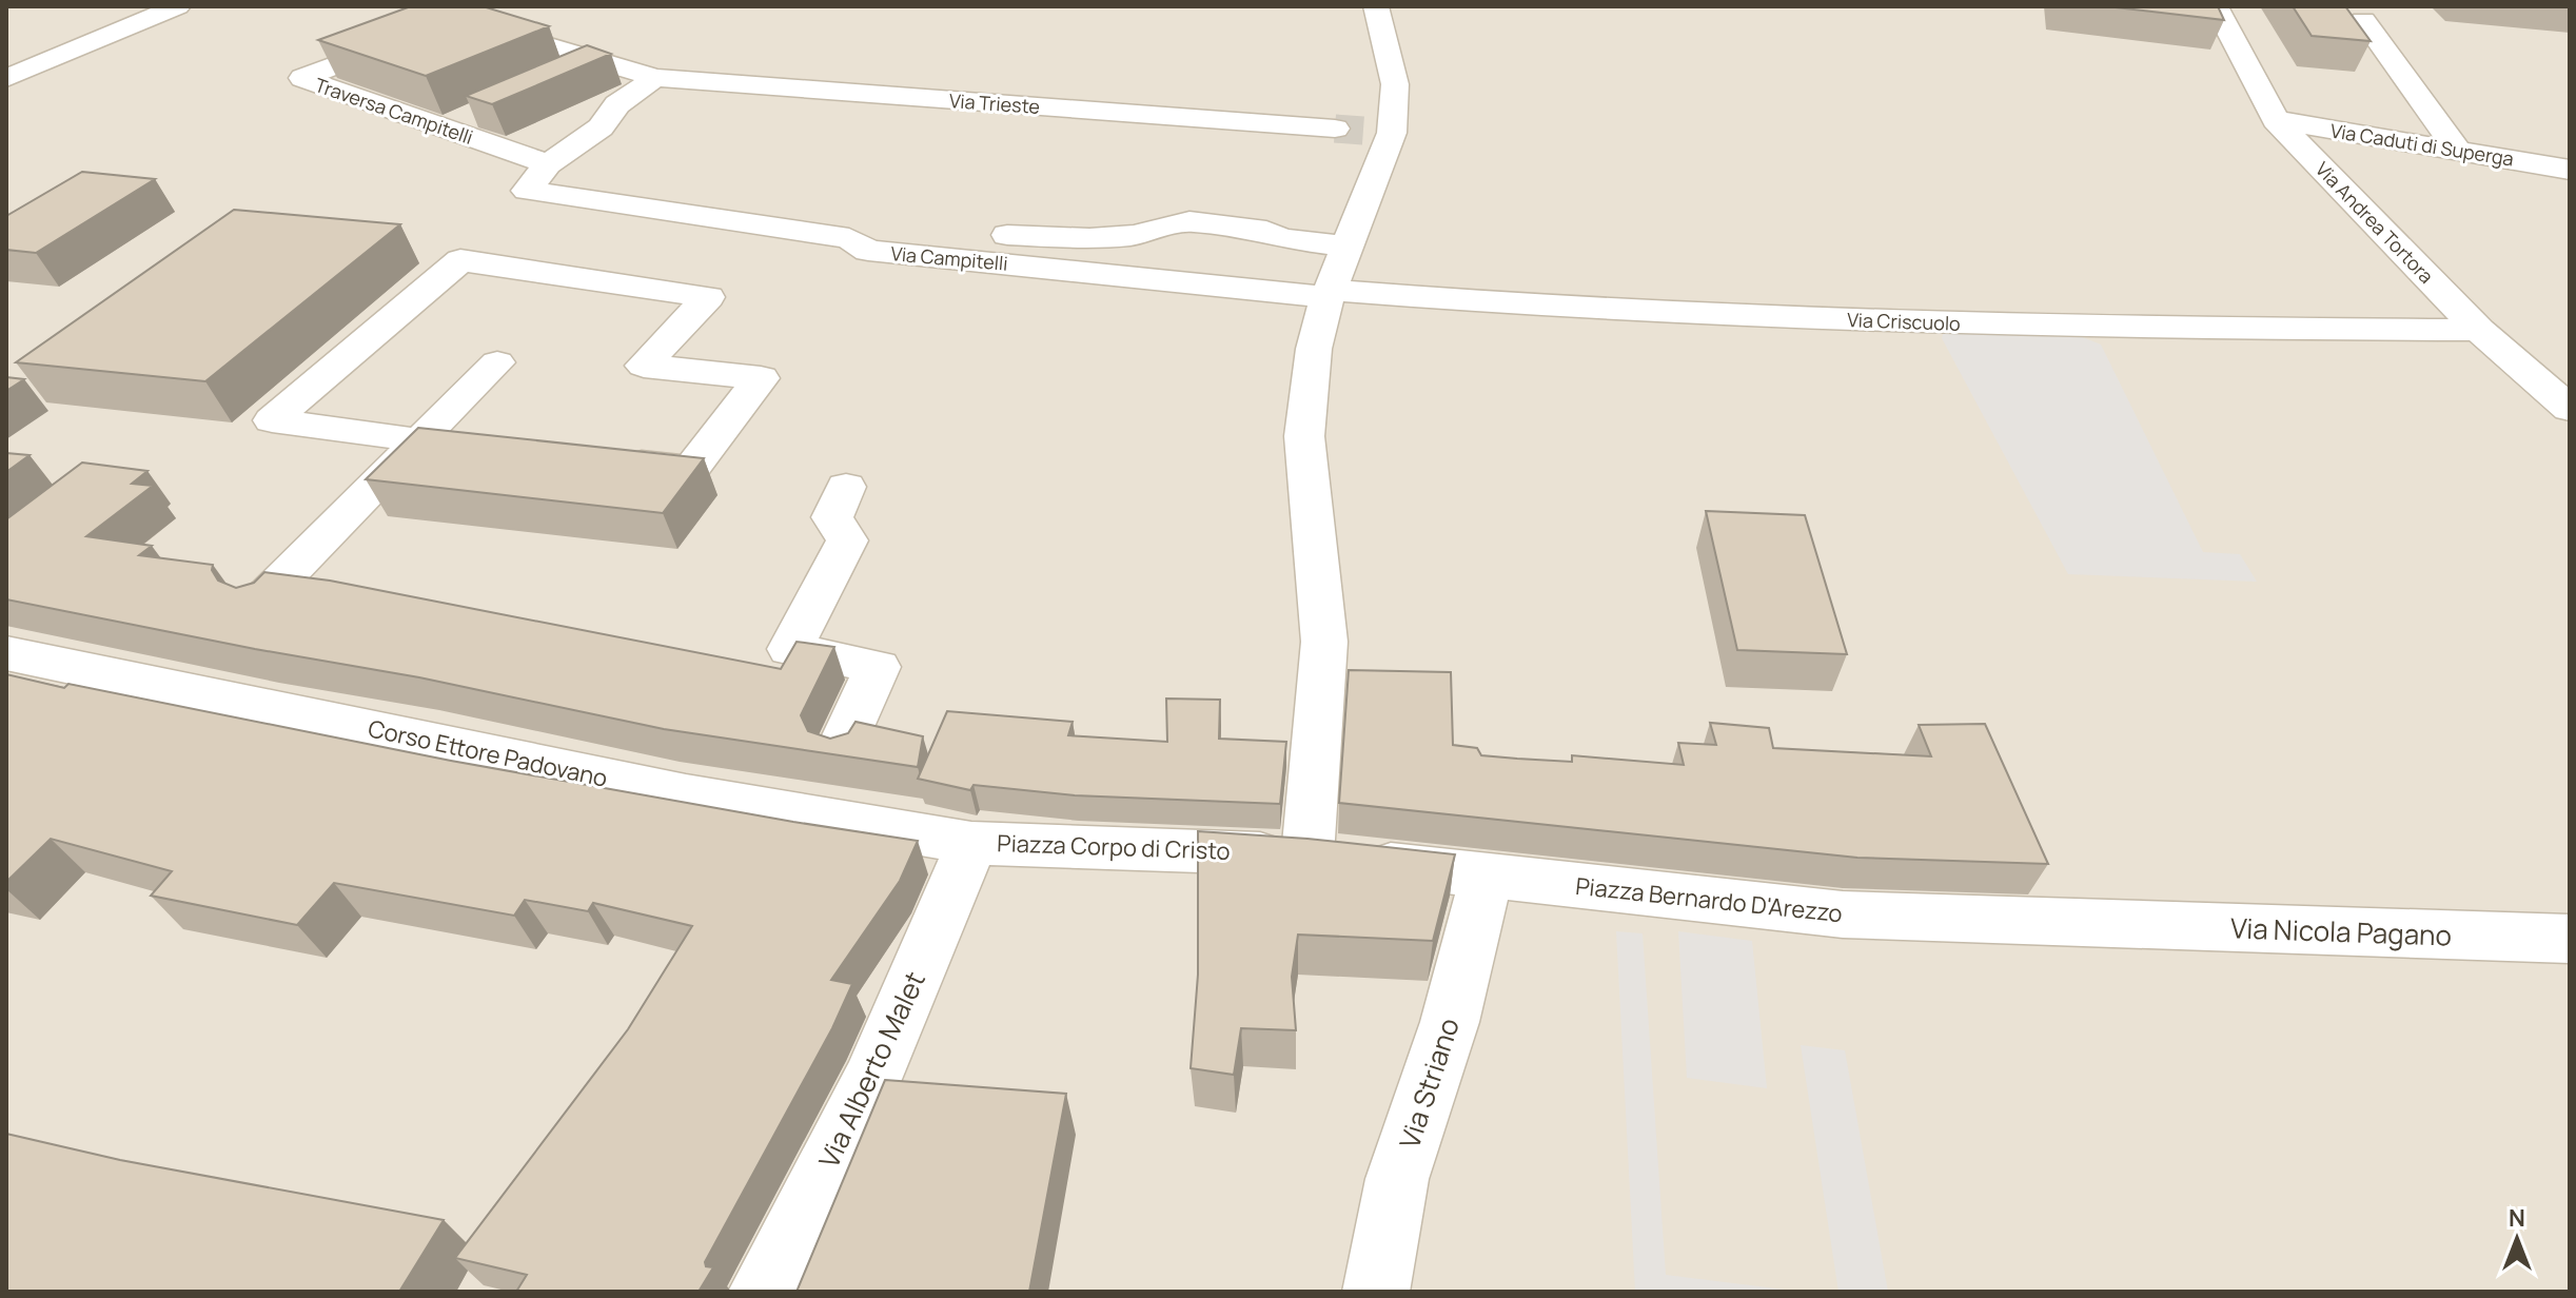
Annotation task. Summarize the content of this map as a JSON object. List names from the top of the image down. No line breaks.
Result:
{"streets":{"street":["Via Trieste","Traversa Campitelli","Via Caduti di Superga","Via Andrea Tortora","Via Campitelli","Via Criscuolo","Corso Ettore Padovano","Piazza Corpo di Cristo","Piazza Bernardo D'Arezzo","Via Nicola Pagano","Via Alberto Malet","Via Striano"]},"crossings":[["Via Trieste","Traversa Campitelli"],["Traversa Campitelli","Via Campitelli"],["Via Caduti di Superga","Via Andrea Tortora"],["Via Andrea Tortora","Via Criscuolo"],["Via Campitelli","Via Criscuolo"],["Corso Ettore Padovano","Piazza Corpo di Cristo"],["Corso Ettore Padovano","Via Alberto Malet"],["Piazza Corpo di Cristo","Piazza Bernardo D'Arezzo"],["Piazza Corpo di Cristo","Via Alberto Malet"],["Piazza Bernardo D'Arezzo","Via Nicola Pagano"],["Piazza Bernardo D'Arezzo","Via Striano"]],"north":"top"}
